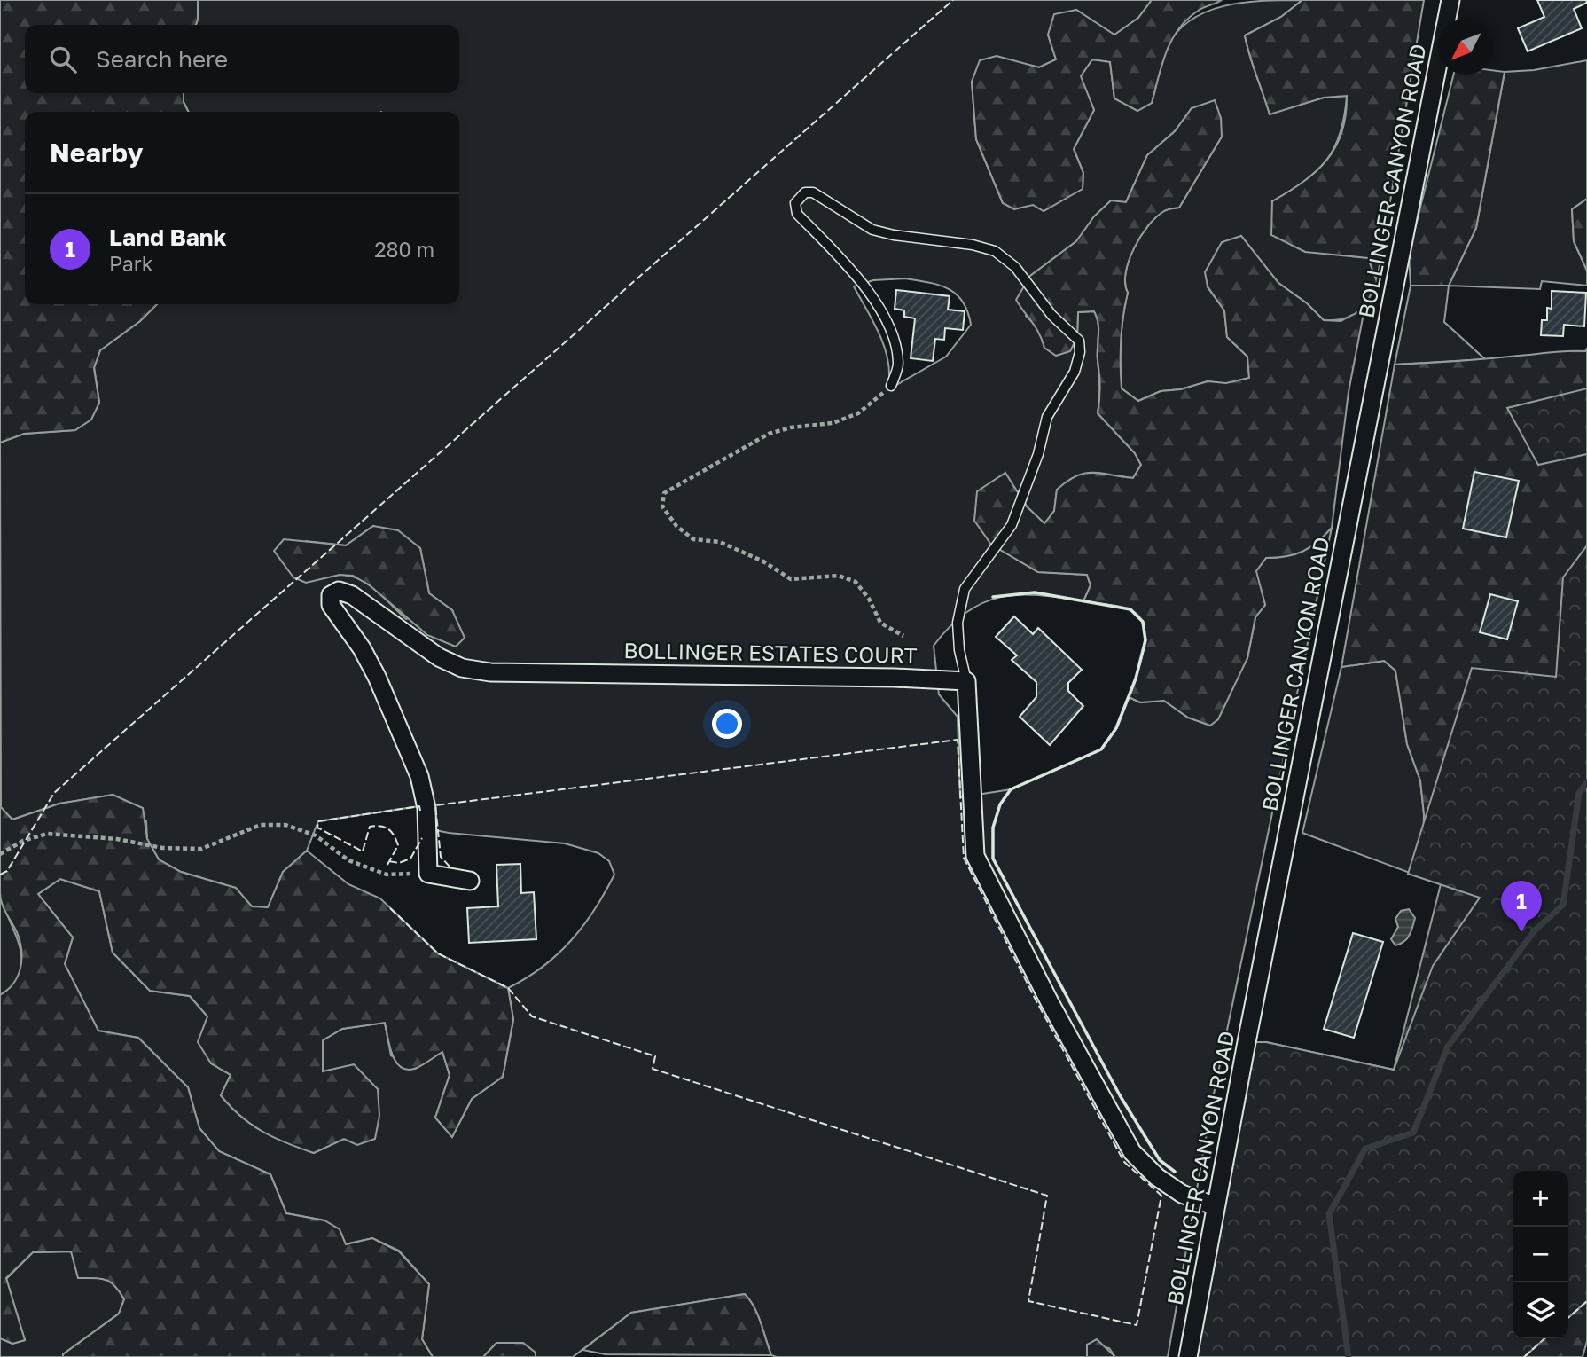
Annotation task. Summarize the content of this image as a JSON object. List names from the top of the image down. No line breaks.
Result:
{"streets":{"street":["BOLLINGER CANYON ROAD","BOLLINGER ESTATES COURT"]},"north":"bottom left","page":{"search":"Search here","heading":"Nearby","list":[{"mark":"1","name":"Land Bank","note":"Park","value":"280 m"}],"pins":"1","map_buttons":["+","−"]}}
